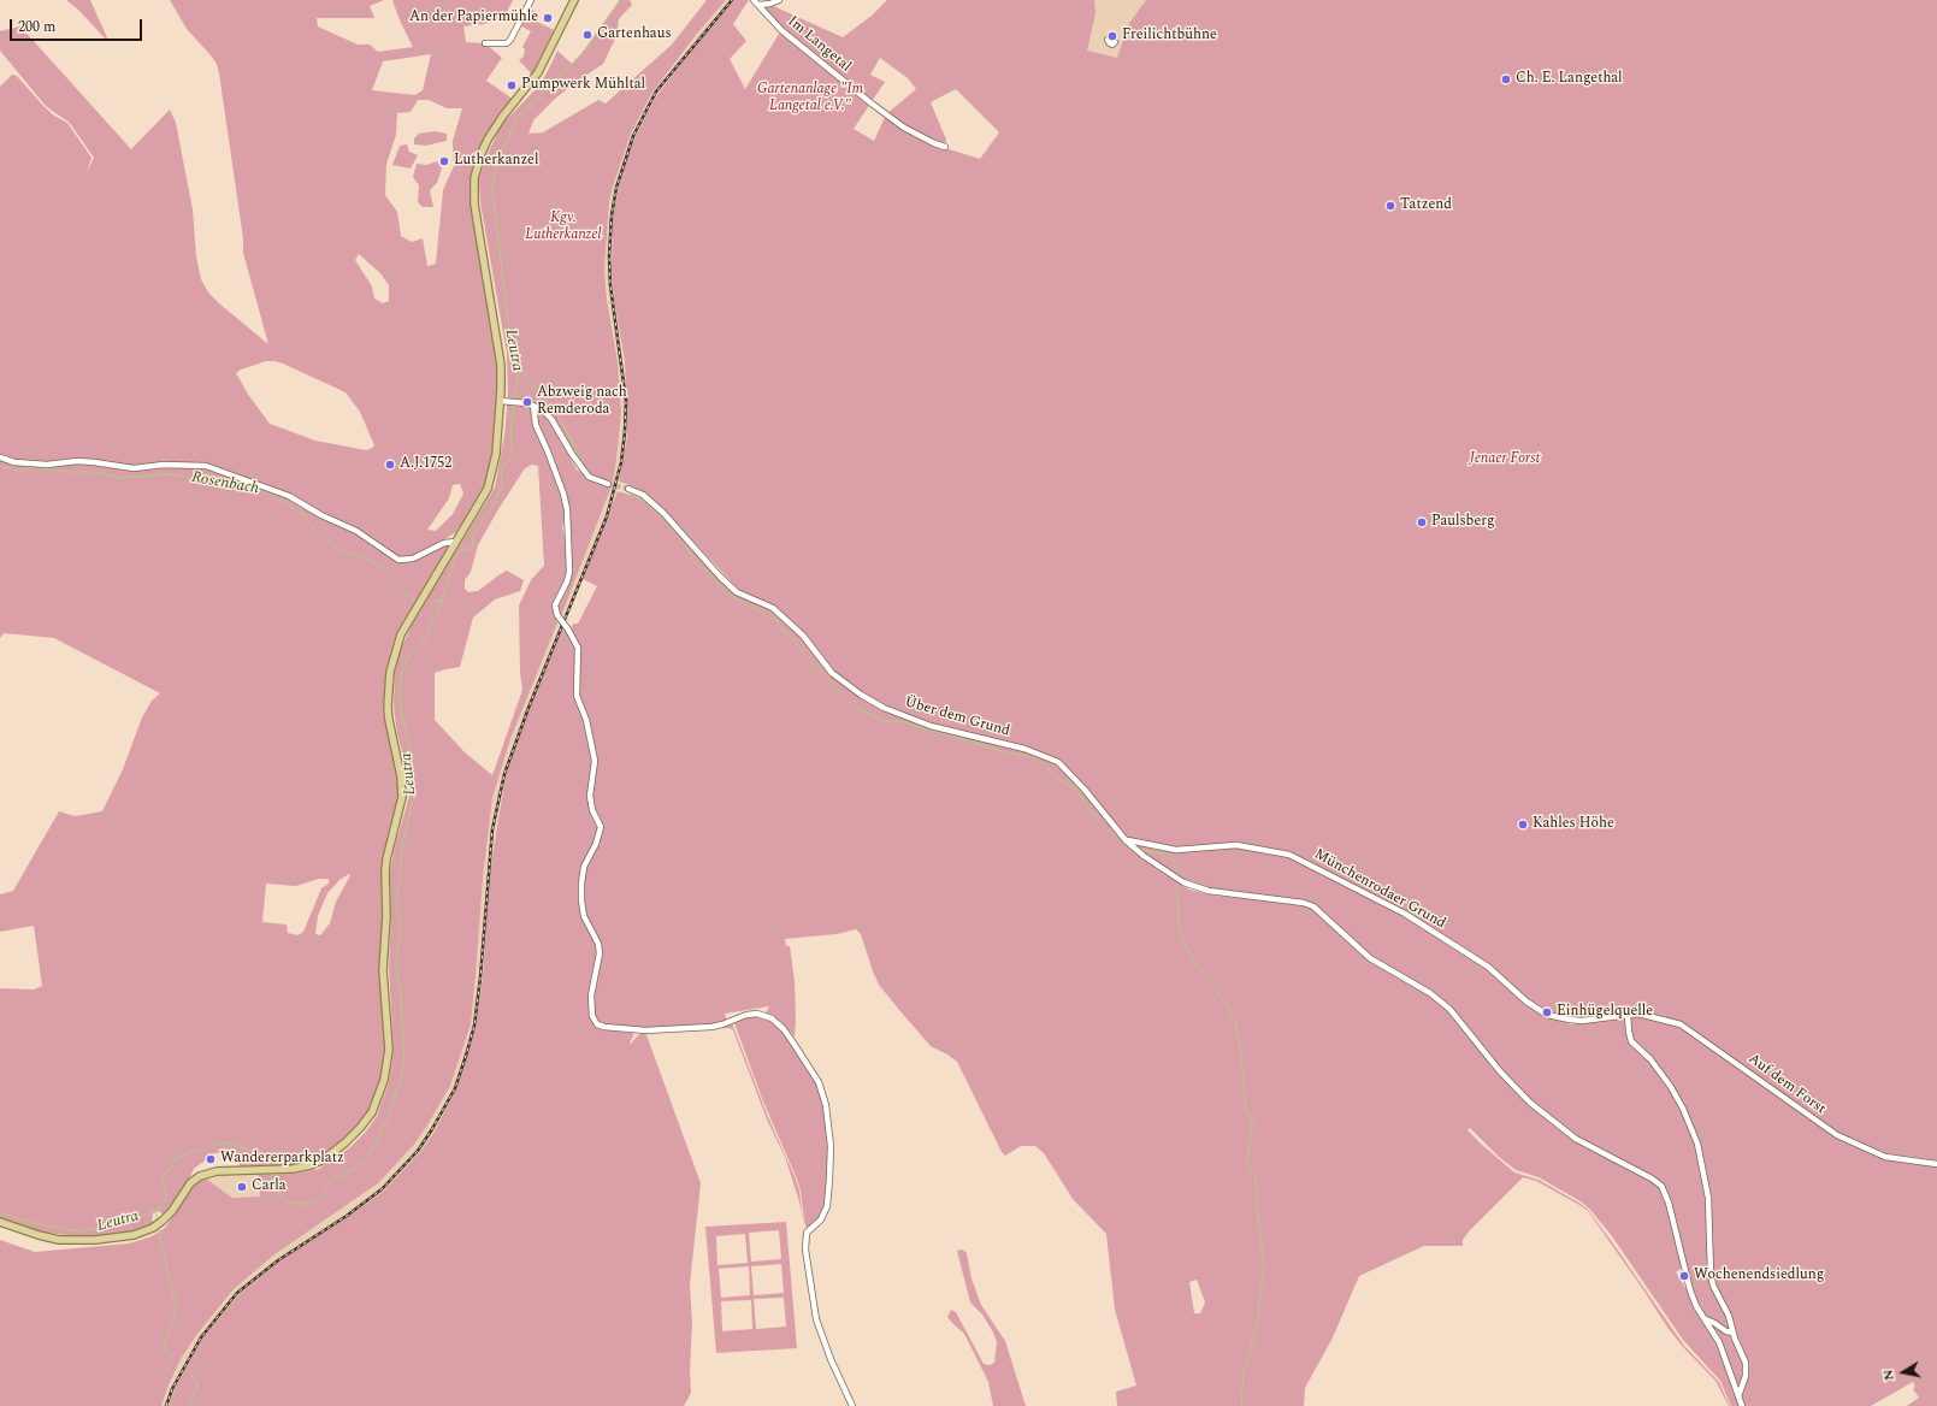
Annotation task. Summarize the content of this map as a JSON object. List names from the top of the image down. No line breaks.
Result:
{"streets":{"street":["Im Langetal","Über dem Grund","Münchenrodaer Grund","Auf dem Forst"]},"crossings":[["Über dem Grund","Münchenrodaer Grund"],["Münchenrodaer Grund","Auf dem Forst"]],"water":["Leutra","Rosenbach"],"parks":["Gartenanlage \"Im Langetal e.V.\"","Kgv. Lutherkanzel","Jenaer Forst"],"places":["An der Papiermühle","Gartenhaus","Freilichtbühne","Ch. E. Langethal","Pumpwerk Mühltal","Lutherkanzel","Tatzend","Abzweig nach Remderoda","A.J.1752","Paulsberg","Kahles Höhe","Einhügelquelle","Wandererparkplatz","Carla","Wochenendsiedlung"],"scale_bar":"200 m","north":"left"}
